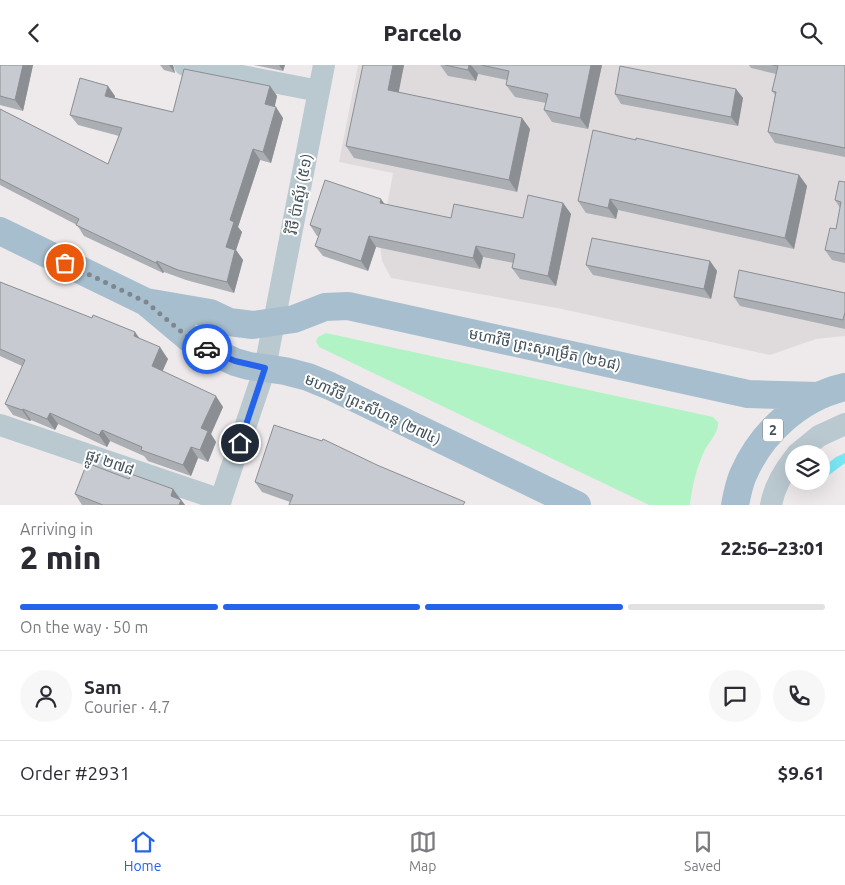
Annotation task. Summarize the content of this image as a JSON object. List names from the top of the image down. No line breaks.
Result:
{"streets":{"main road":["មហាវិថី ព្រះសុរាម្រឹត (២៦៨)","មហាវិថី ព្រះសីហនុ (២៧៤)","2"],"street":["វិថី ប៉ាស្ទ័រ (៥១)","ផ្លូវ ២៧៨"]},"crossings":[["វិថី ប៉ាស្ទ័រ (៥១)","មហាវិថី ព្រះសុរាម្រឹត (២៦៨)"],["វិថី ប៉ាស្ទ័រ (៥១)","មហាវិថី ព្រះសីហនុ (២៧៤)"],["វិថី ប៉ាស្ទ័រ (៥១)","ផ្លូវ ២៧៨"],["មហាវិថី ព្រះសុរាម្រឹត (២៦៨)","មហាវិថី ព្រះសីហនុ (២៧៤)"],["មហាវិថី ព្រះសុរាម្រឹត (២៦៨)","2"]],"page":{"header":"Parcelo","heading":["2 min","Arriving in","22:56–23:01"],"panel":["Sam","Courier · 4.7","Order #2931","$9.61"],"bar":"On the way · 50 m","tabs":["Home","Map","Saved"]}}
